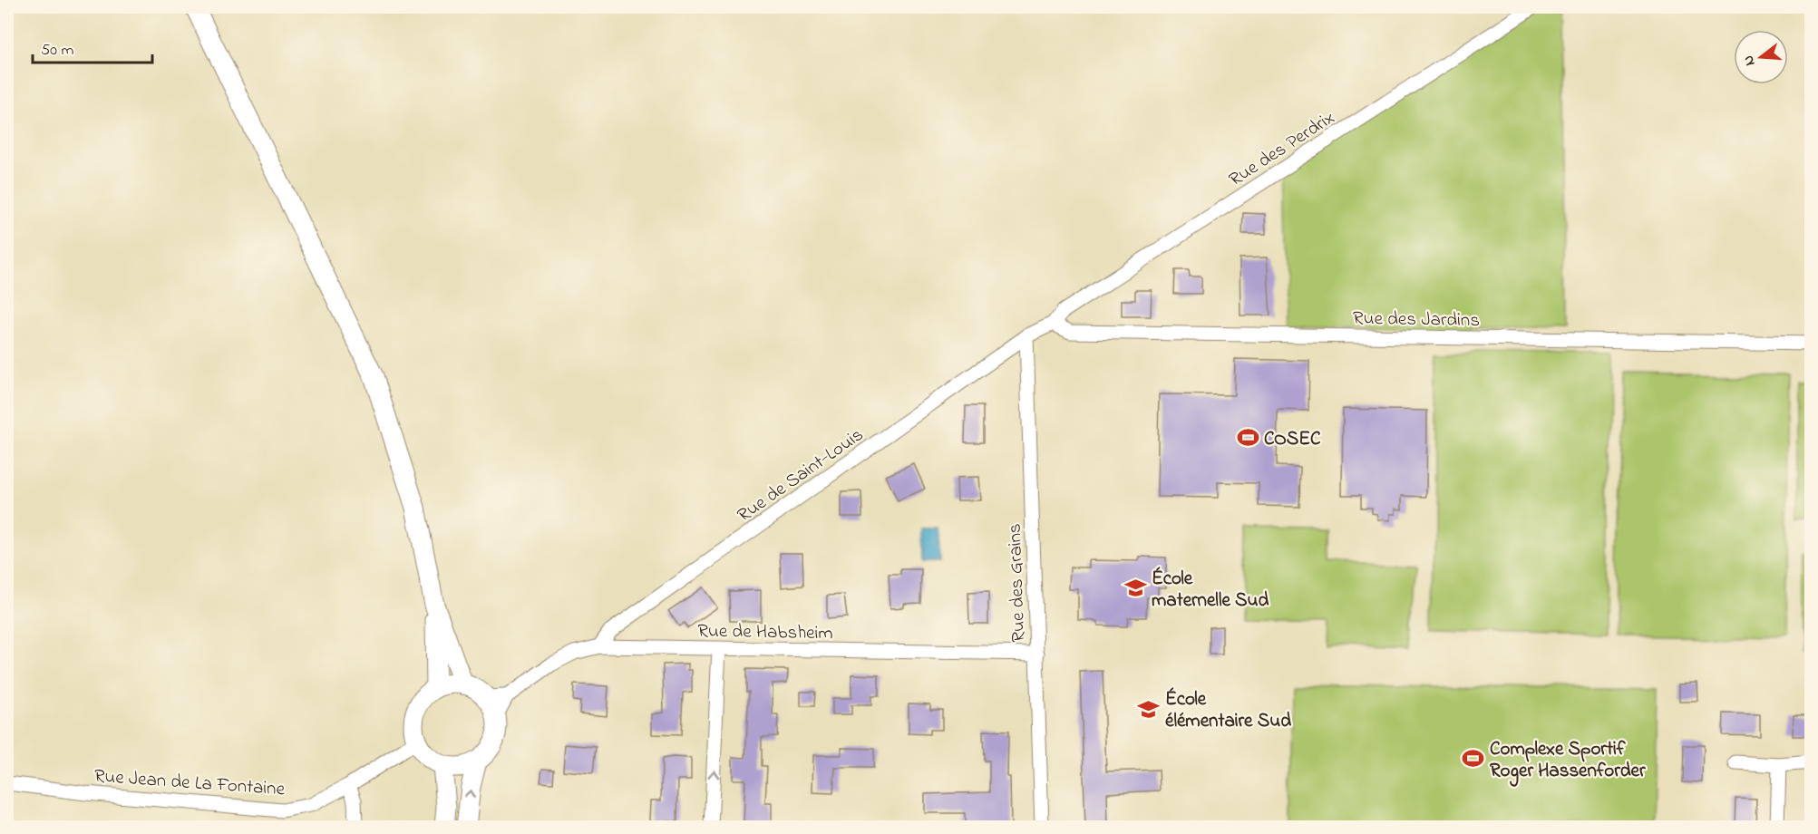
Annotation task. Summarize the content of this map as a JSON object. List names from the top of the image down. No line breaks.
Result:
{"streets":{"street":["Rue des Perdrix","Rue des Jardins","Rue de Saint-Louis","Rue des Grains","Rue de Habsheim","Rue Jean de La Fontaine"]},"crossings":[["Rue des Perdrix","Rue des Jardins"],["Rue de Saint-Louis","Rue des Grains"],["Rue de Saint-Louis","Rue de Habsheim"],["Rue des Grains","Rue de Habsheim"],["Rue de Habsheim","Rue Jean de La Fontaine"]],"places":{"sports":["COSEC","Complexe Sportif Roger Hassenforder"],"school or university":["École maternelle Sud","École élémentaire Sud"]},"scale_bar":"50 m","north":"left"}
